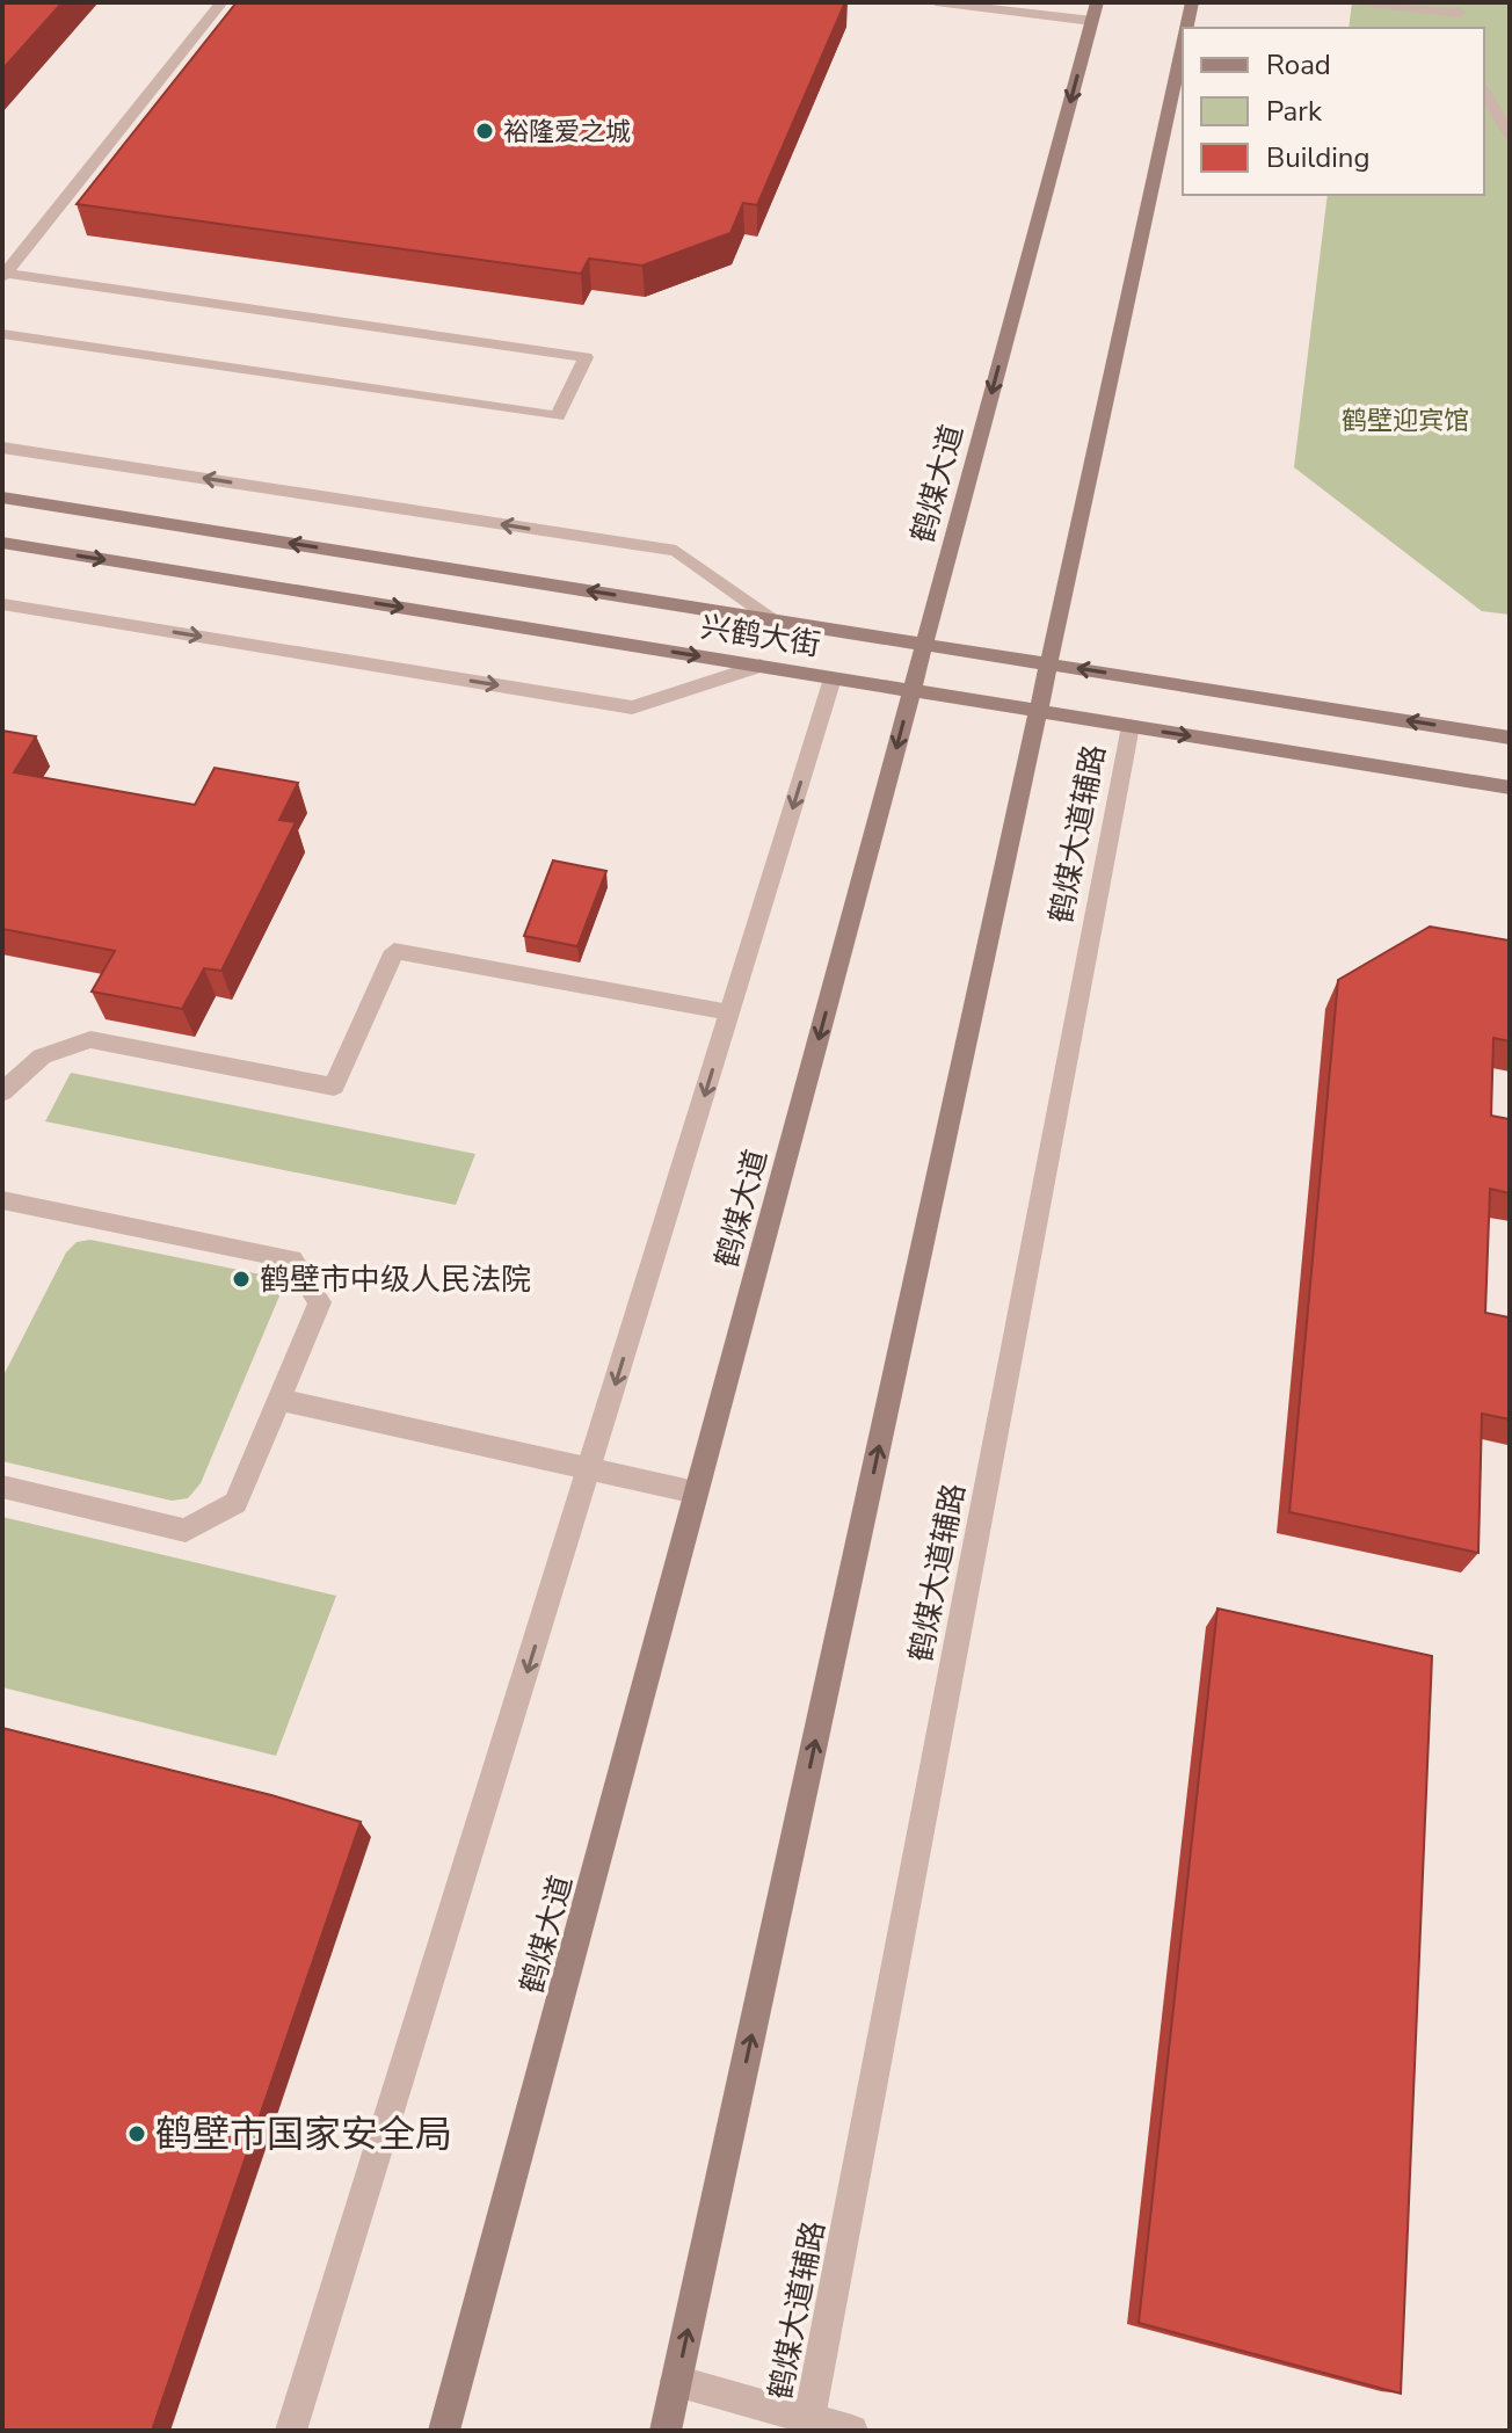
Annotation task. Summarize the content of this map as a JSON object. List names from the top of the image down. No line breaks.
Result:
{"streets":{"main road":["鹤煤大道","兴鹤大街"],"street":["鹤煤大道辅路"]},"crossings":[["鹤煤大道","兴鹤大街"],["兴鹤大街","鹤煤大道辅路"]],"parks":["鹤壁迎宾馆"],"places":["裕隆爱之城","鹤壁市中级人民法院","鹤壁市国家安全局"],"legend":["Road","Park","Building"]}
